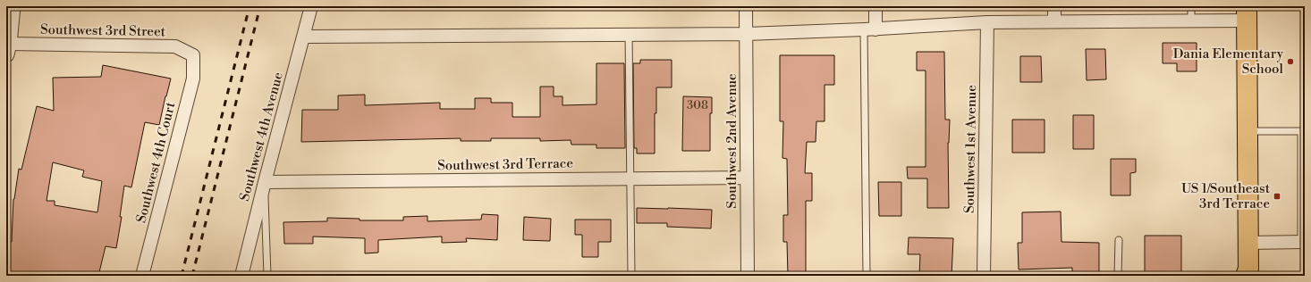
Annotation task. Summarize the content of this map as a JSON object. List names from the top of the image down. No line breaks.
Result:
{"streets":{"street":["Southwest 3rd Street","Southwest 4th Avenue","Southwest 2nd Avenue","Southwest 1st Avenue","Southwest 4th Court","Southwest 3rd Terrace"]},"crossings":[["Southwest 3rd Street","Southwest 4th Court"],["Southwest 4th Avenue","Southwest 3rd Terrace"],["Southwest 2nd Avenue","Southwest 3rd Terrace"]],"places":{"other":["Dania Elementary School"],"transit":["US 1/Southeast 3rd Terrace"]},"house_numbers":["308"]}
